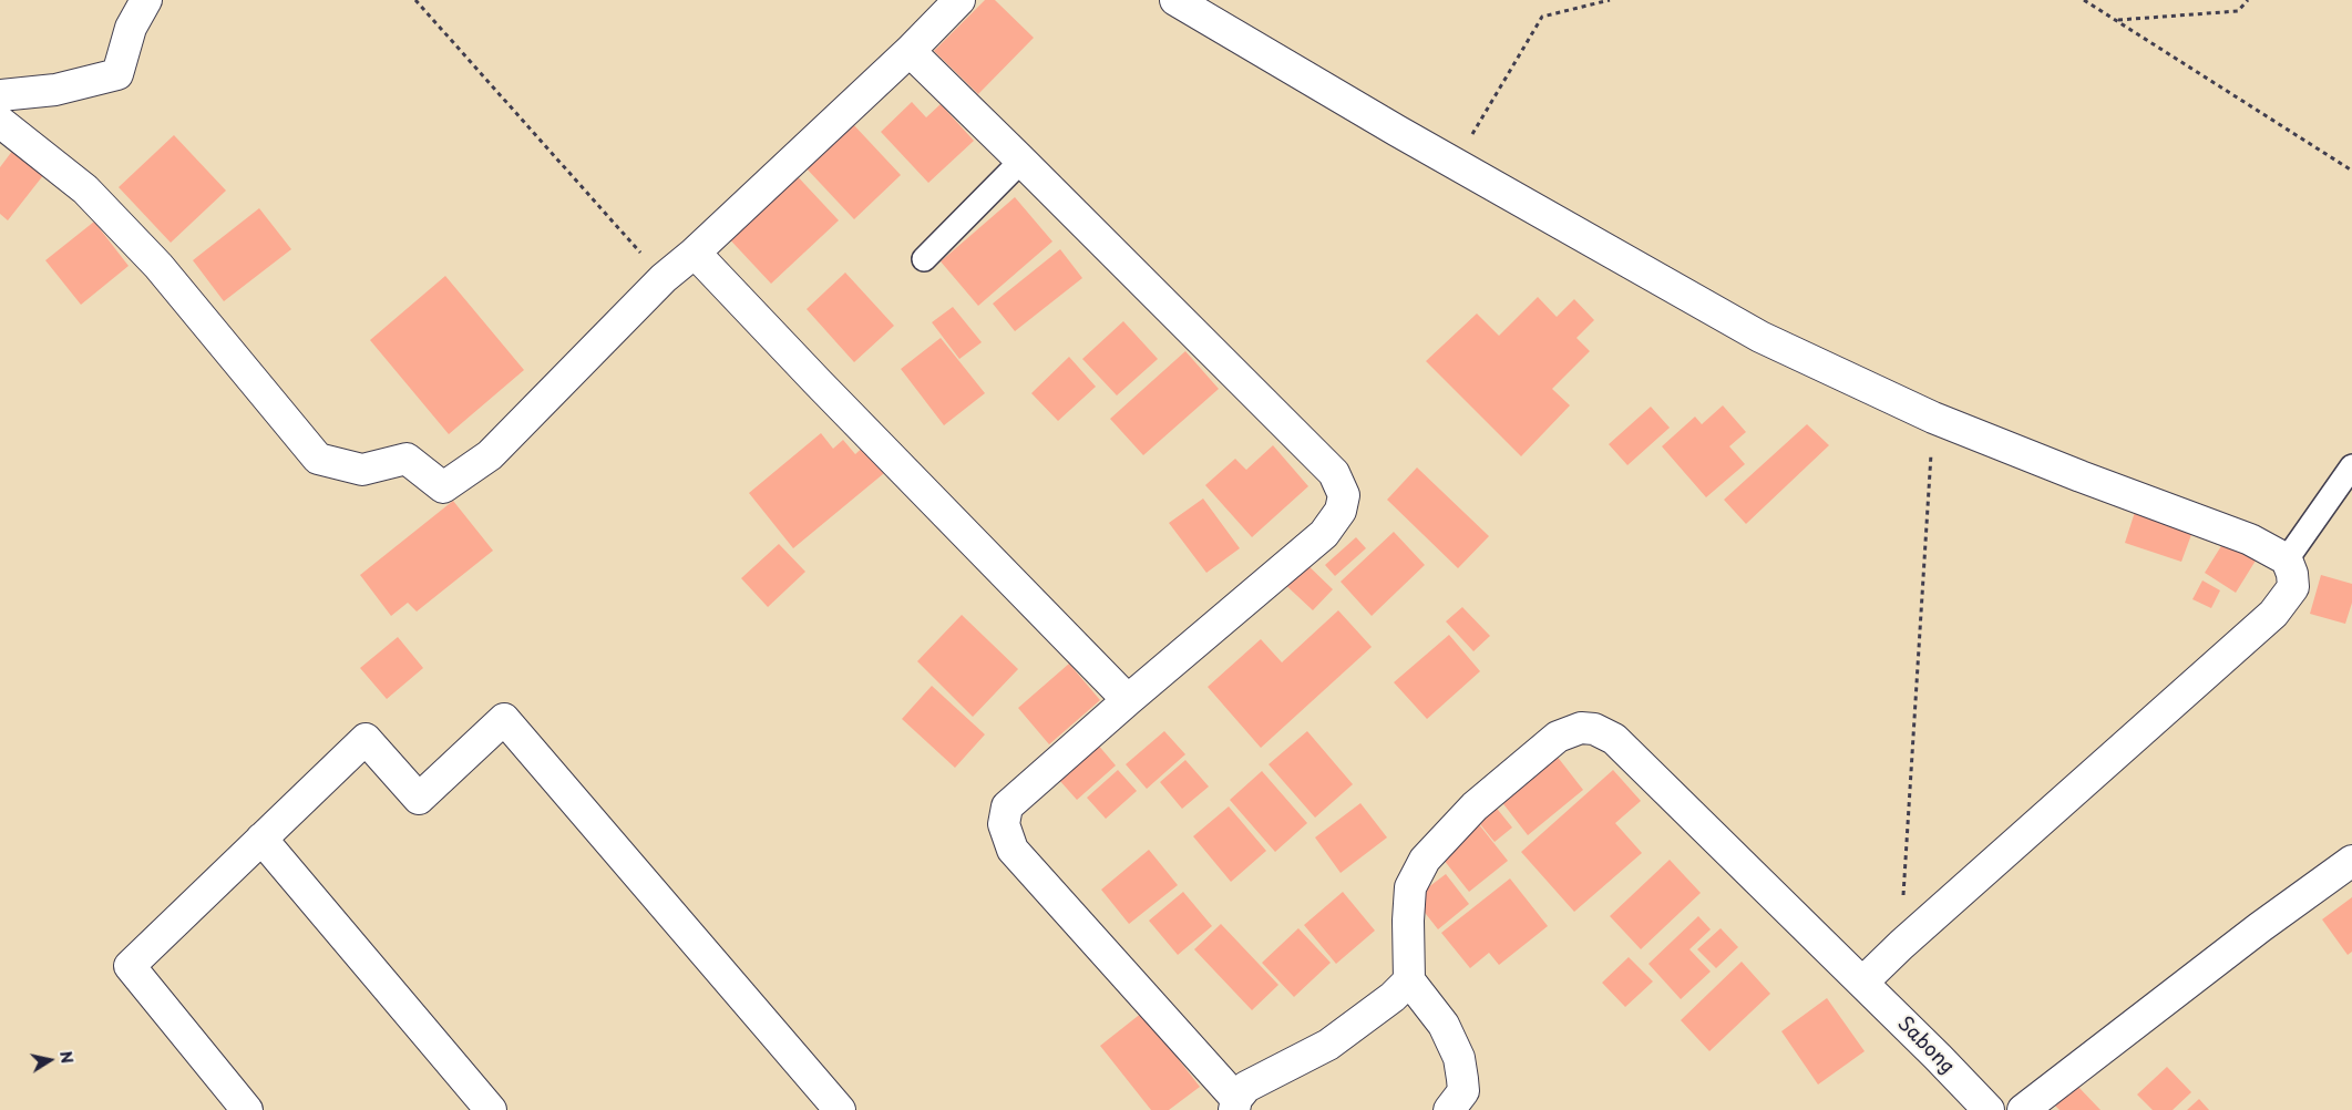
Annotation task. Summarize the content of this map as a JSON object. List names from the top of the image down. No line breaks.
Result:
{"streets":{"street":["Sabong"]},"north":"right"}
